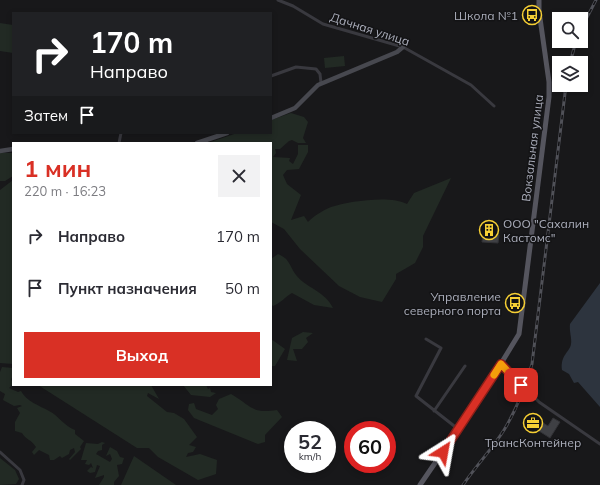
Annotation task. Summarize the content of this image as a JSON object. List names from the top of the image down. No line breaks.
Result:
{"streets":{"main road":["Вокзальная улица"],"street":["Дачная улица"]},"places":{"bus stop":["Школа №1","Управление северного порта"],"building":["ООО \"Сахалин Кастомс\""],"office":["ТрансКонтейнер"]},"page":{"turn":["170 m","Направо"],"then":"Затем","heading":["1 мин","220 m · 16:23"],"list":[{"name":"Направо","value":"170 m"},{"name":"Пункт назначения","value":"50 m"}],"buttons":"Выход","speed":"52 km/h","limit":"60"}}
